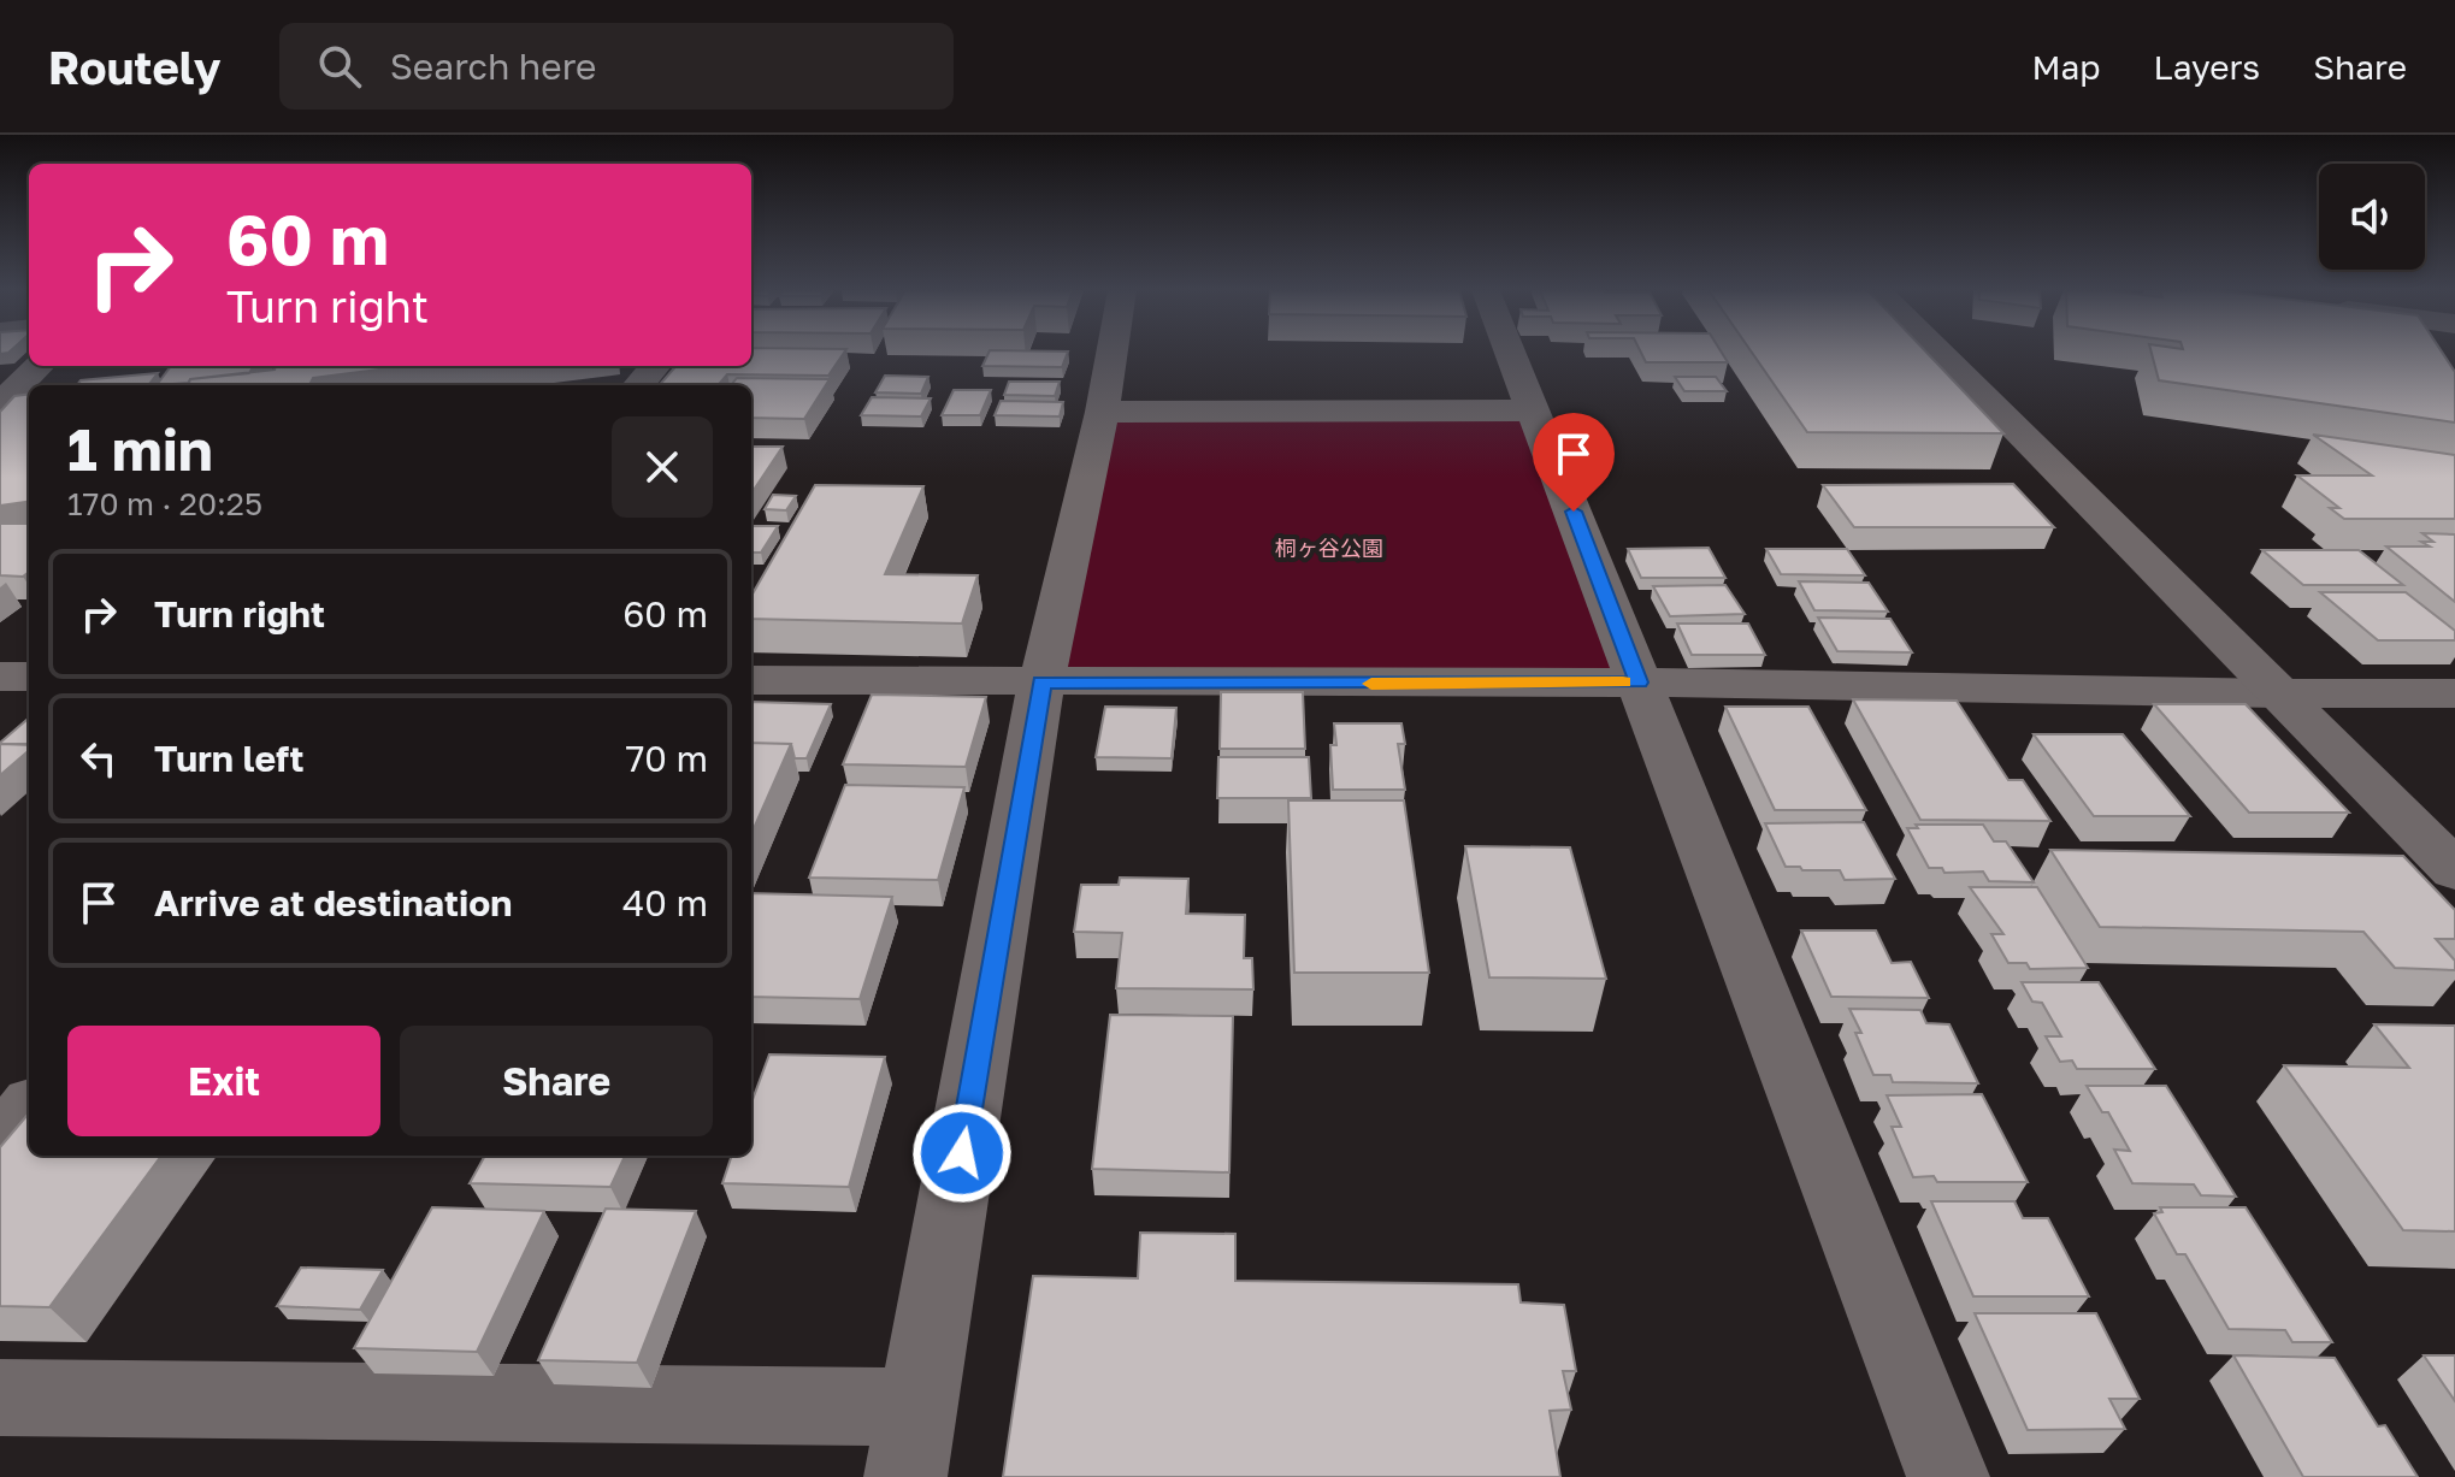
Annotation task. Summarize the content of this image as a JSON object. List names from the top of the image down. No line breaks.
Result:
{"parks":["桐ヶ谷公園"],"page":{"header":"Routely","search":"Search here","nav":["Map","Layers","Share"],"turn":["60 m","Turn right"],"heading":["1 min","170 m · 20:25"],"list":[{"name":"Turn right","value":"60 m"},{"name":"Turn left","value":"70 m"},{"name":"Arrive at destination","value":"40 m"}],"buttons":["Exit","Share"]}}
